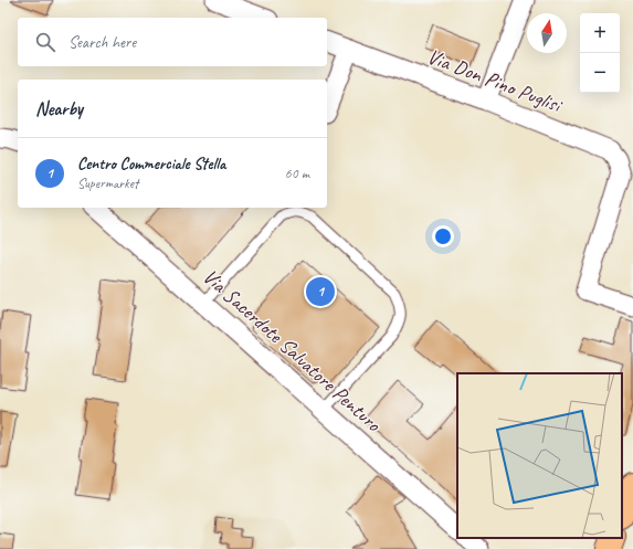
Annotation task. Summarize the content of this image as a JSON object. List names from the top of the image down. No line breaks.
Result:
{"streets":{"street":["Via Don Pino Puglisi","Via Sacerdote Salvatore Penturo"]},"north":"top","page":{"map_buttons":["+","−"],"search":"Search here","heading":"Nearby","list":[{"mark":"1","name":"Centro Commerciale Stella","note":"Supermarket","value":"60 m"}],"pins":"1"}}
